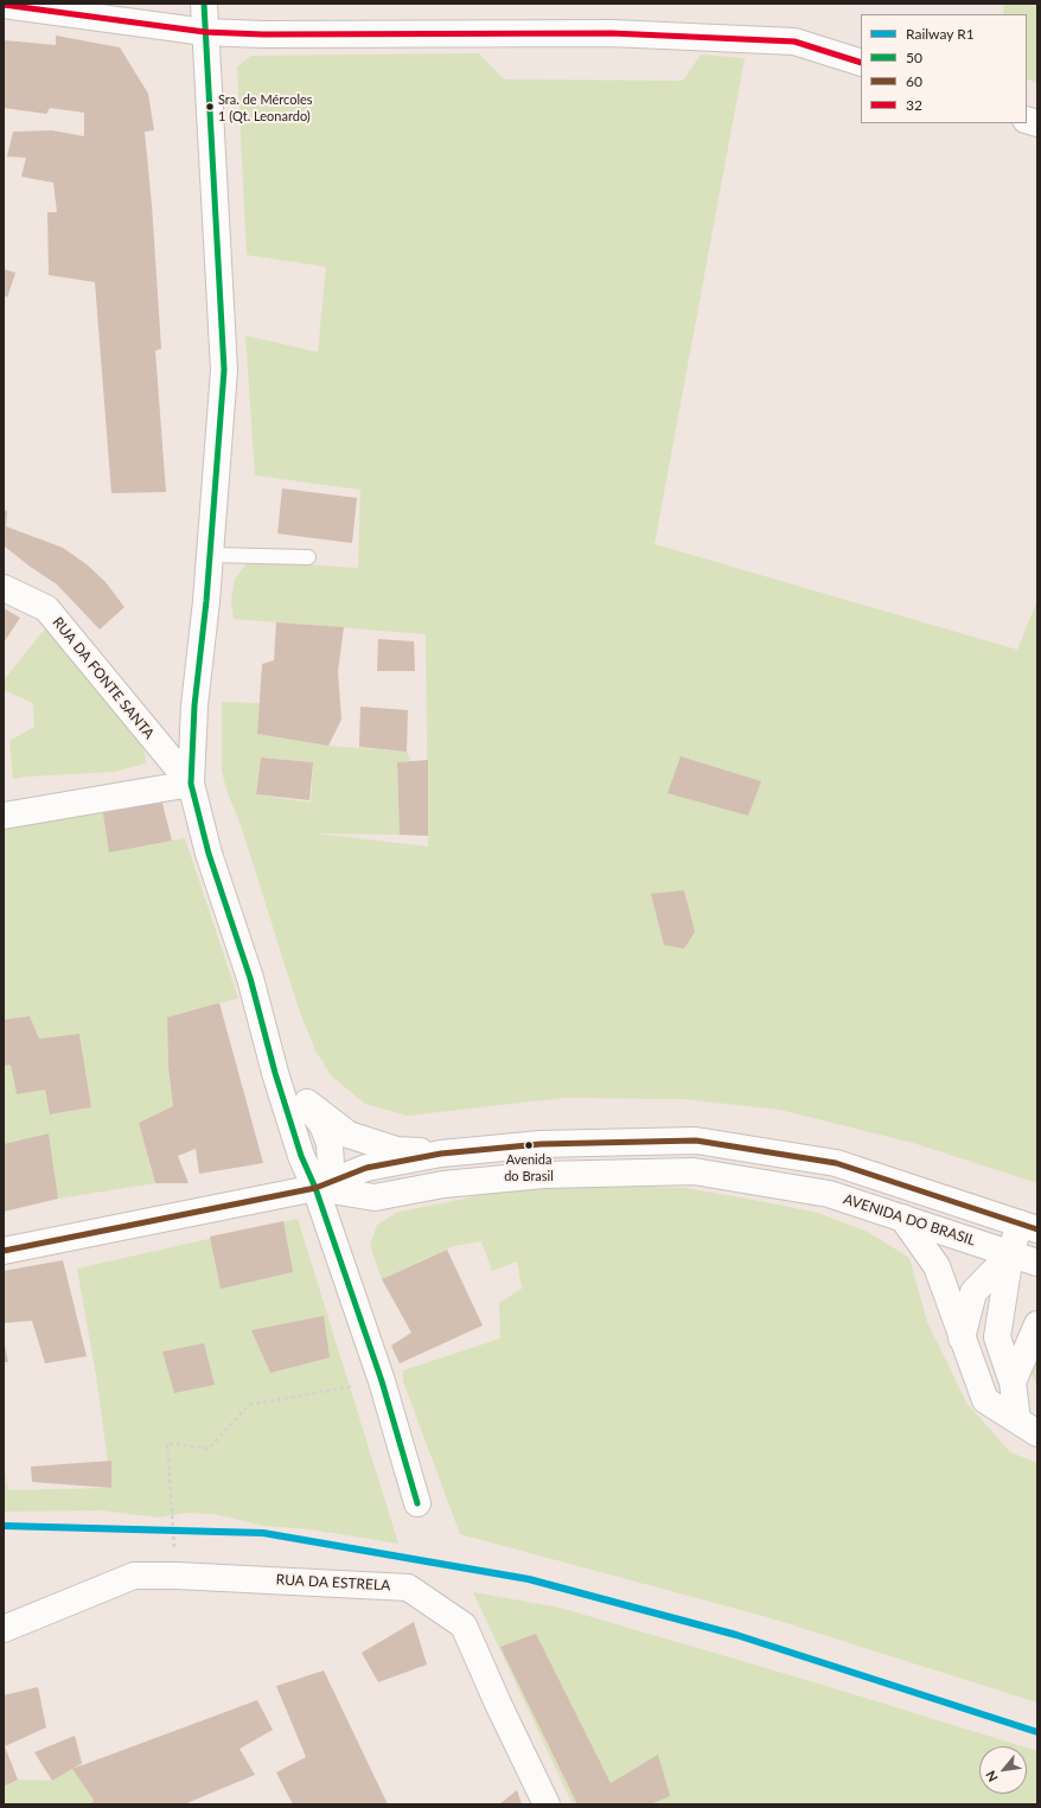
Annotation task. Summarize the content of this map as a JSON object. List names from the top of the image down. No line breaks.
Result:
{"streets":{"street":["RUA DA FONTE SANTA","AVENIDA DO BRASIL","RUA DA ESTRELA"]},"places":["Sra. de Mércoles 1 (Qt. Leonardo)","Avenida do Brasil"],"lines":["transit line 50","transit line 32","transit line 60","rail line R1"],"legend":["Railway R1","50","60","32"],"north":"bottom left"}
